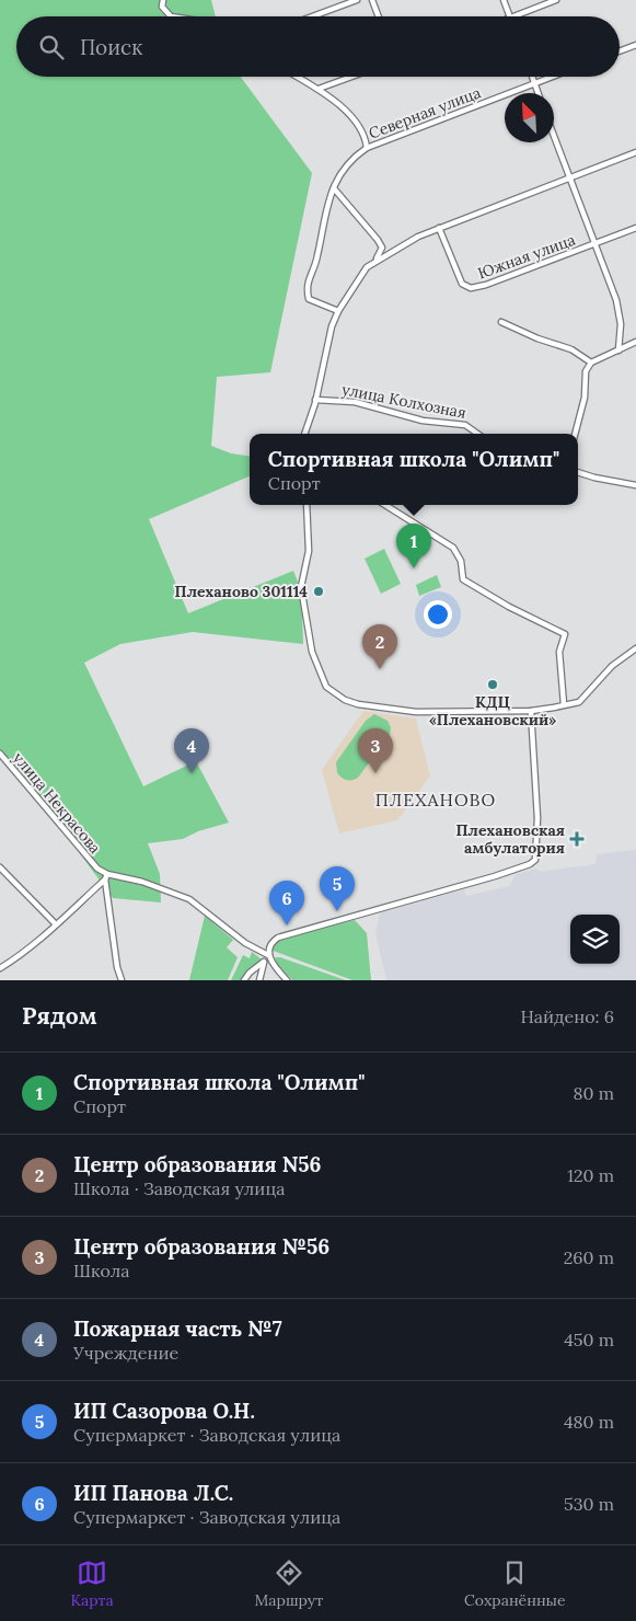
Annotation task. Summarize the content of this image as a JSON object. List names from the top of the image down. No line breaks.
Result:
{"streets":{"street":["Северная улица","Южная улица","улица Колхозная","улица Некрасова"]},"districts":["ПЛЕХАНОВО"],"places":{"other":["Плеханово 301114","КДЦ «Плехановский»"],"health":["Плехановская амбулатория"]},"north":"top left","page":{"search":"Поиск","popup":["Спортивная школа \"Олимп\"","Спорт"],"pins":["1","2","3","4","5","6"],"heading":["Рядом","Найдено: 6"],"list":[{"mark":"1","name":"Спортивная школа \"Олимп\"","note":"Спорт","value":"80 m"},{"mark":"2","name":"Центр образования N56","note":"Школа · Заводская улица","value":"120 m"},{"mark":"3","name":"Центр образования №56","note":"Школа","value":"260 m"},{"mark":"4","name":"Пожарная часть №7","note":"Учреждение","value":"450 m"},{"mark":"5","name":"ИП Сазорова О.Н.","note":"Супермаркет · Заводская улица","value":"480 m"},{"mark":"6","name":"ИП Панова Л.С.","note":"Супермаркет · Заводская улица","value":"530 m"}],"nav":["Карта","Маршрут","Сохранённые"]}}
